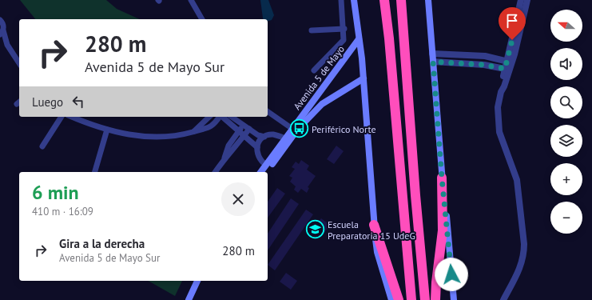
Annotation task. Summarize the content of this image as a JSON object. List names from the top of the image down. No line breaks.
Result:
{"streets":{"main road":["Avenida 5 de Mayo"]},"places":{"bus stop":["Periférico Norte"],"school or university":["Escuela Preparatoria 15 UdeG"]},"north":"left","page":{"map_buttons":["+","−"],"turn":["280 m","Avenida 5 de Mayo Sur"],"then":"Luego","heading":["6 min","410 m · 16:09"],"list":[{"name":"Gira a la derecha","note":"Avenida 5 de Mayo Sur","value":"280 m"}]}}
